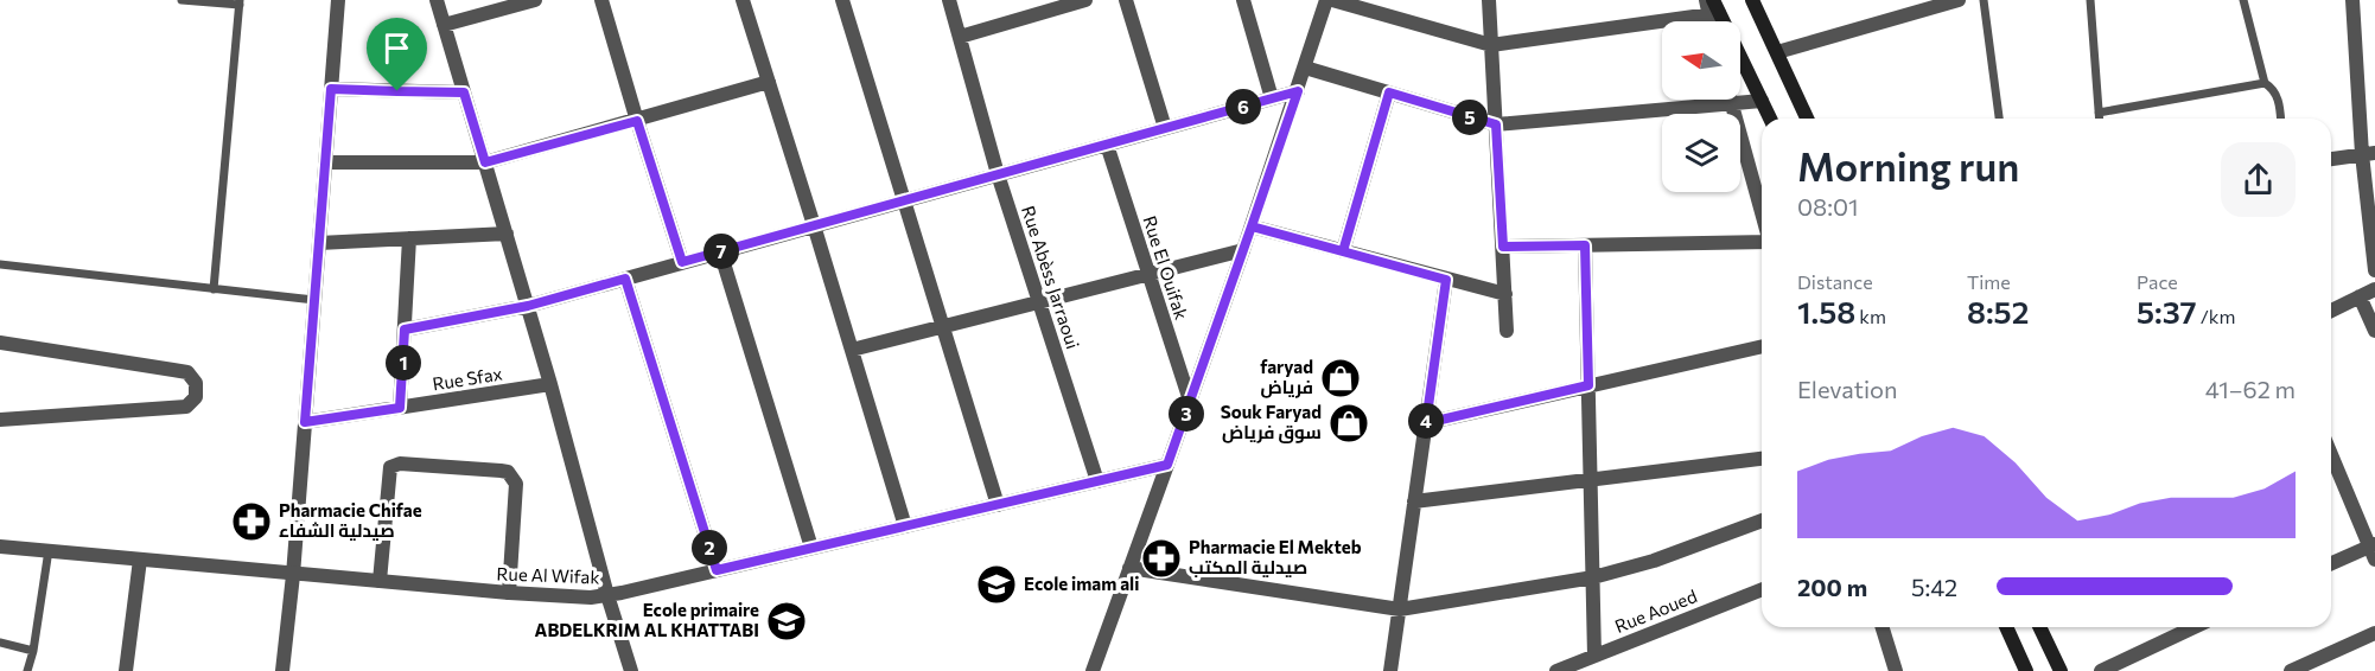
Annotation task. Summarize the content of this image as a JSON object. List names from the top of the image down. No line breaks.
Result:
{"streets":{"street":["Rue El Ouifak","Rue Abèss Jarraoui","Rue Sfax","Rue Al Wifak","Rue Aoued"]},"crossings":[["Rue Abèss Jarraoui","Rue Al Wifak"]],"places":{"shop":["faryad فرياض","Souk Faryad سوق فرياض"],"pharmacy":["Pharmacie Chifae صيدلية الشفاء","Pharmacie El Mekteb صيدلية المكتب"],"school or university":["Ecole imam ali","Ecole primaire ABDELKRIM AL KHATTABI"]},"north":"left","page":{"pins":["6","5","7","1","3","4","2"],"heading":["Morning run","08:01"],"stats":[["Distance","1.58 km"],["Time","8:52"],["Pace","5:37 /km"]],"chart":["Elevation","41–62 m"],"list":[{"name":"200 m","note":"5:42"}]}}
